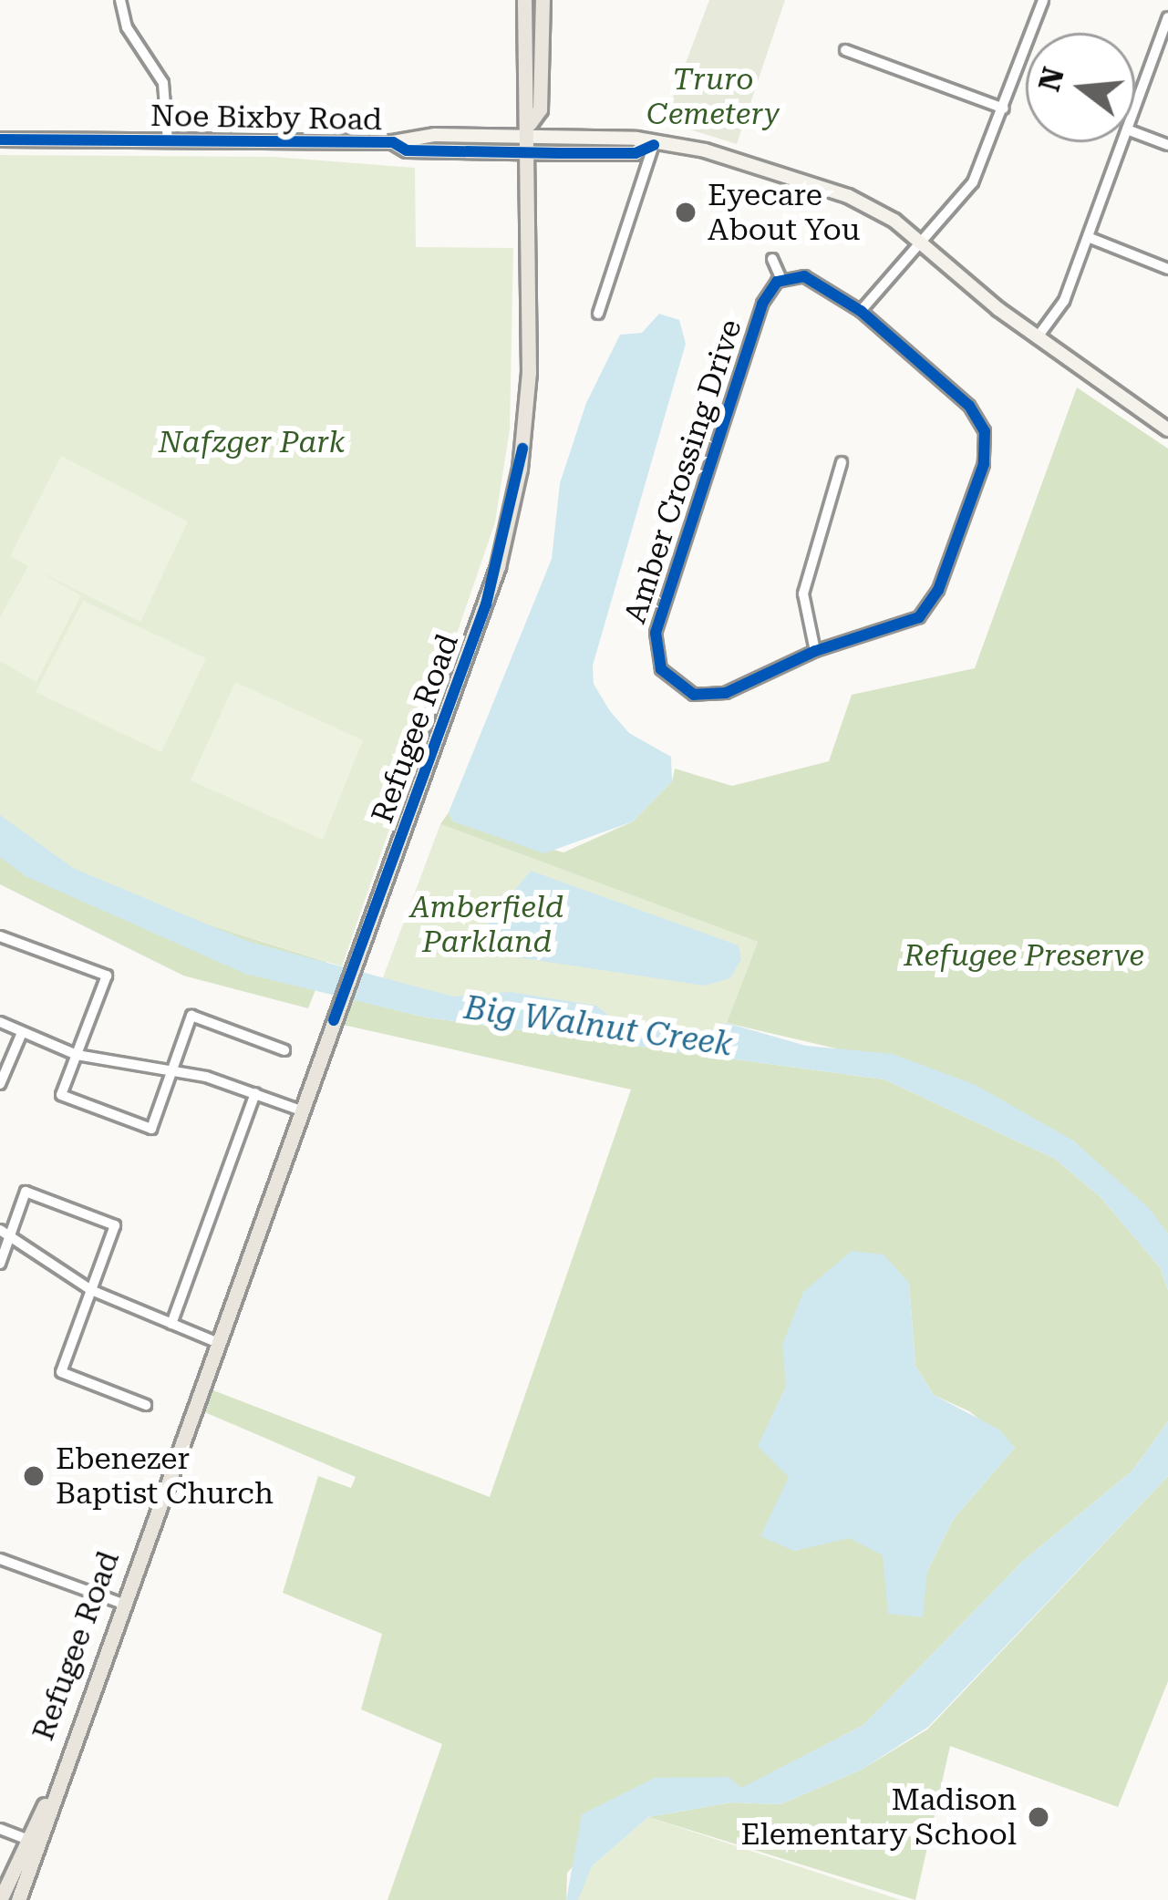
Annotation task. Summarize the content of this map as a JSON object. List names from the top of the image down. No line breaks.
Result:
{"streets":{"main road":["Refugee Road"],"street":["Noe Bixby Road","Amber Crossing Drive"]},"crossings":[["Noe Bixby Road","Refugee Road"]],"water":["Big Walnut Creek"],"parks":["Truro Cemetery","Nafzger Park","Amberfield Parkland","Refugee Preserve"],"places":["Eyecare About You","Ebenezer Baptist Church","Madison Elementary School"],"north":"left"}
